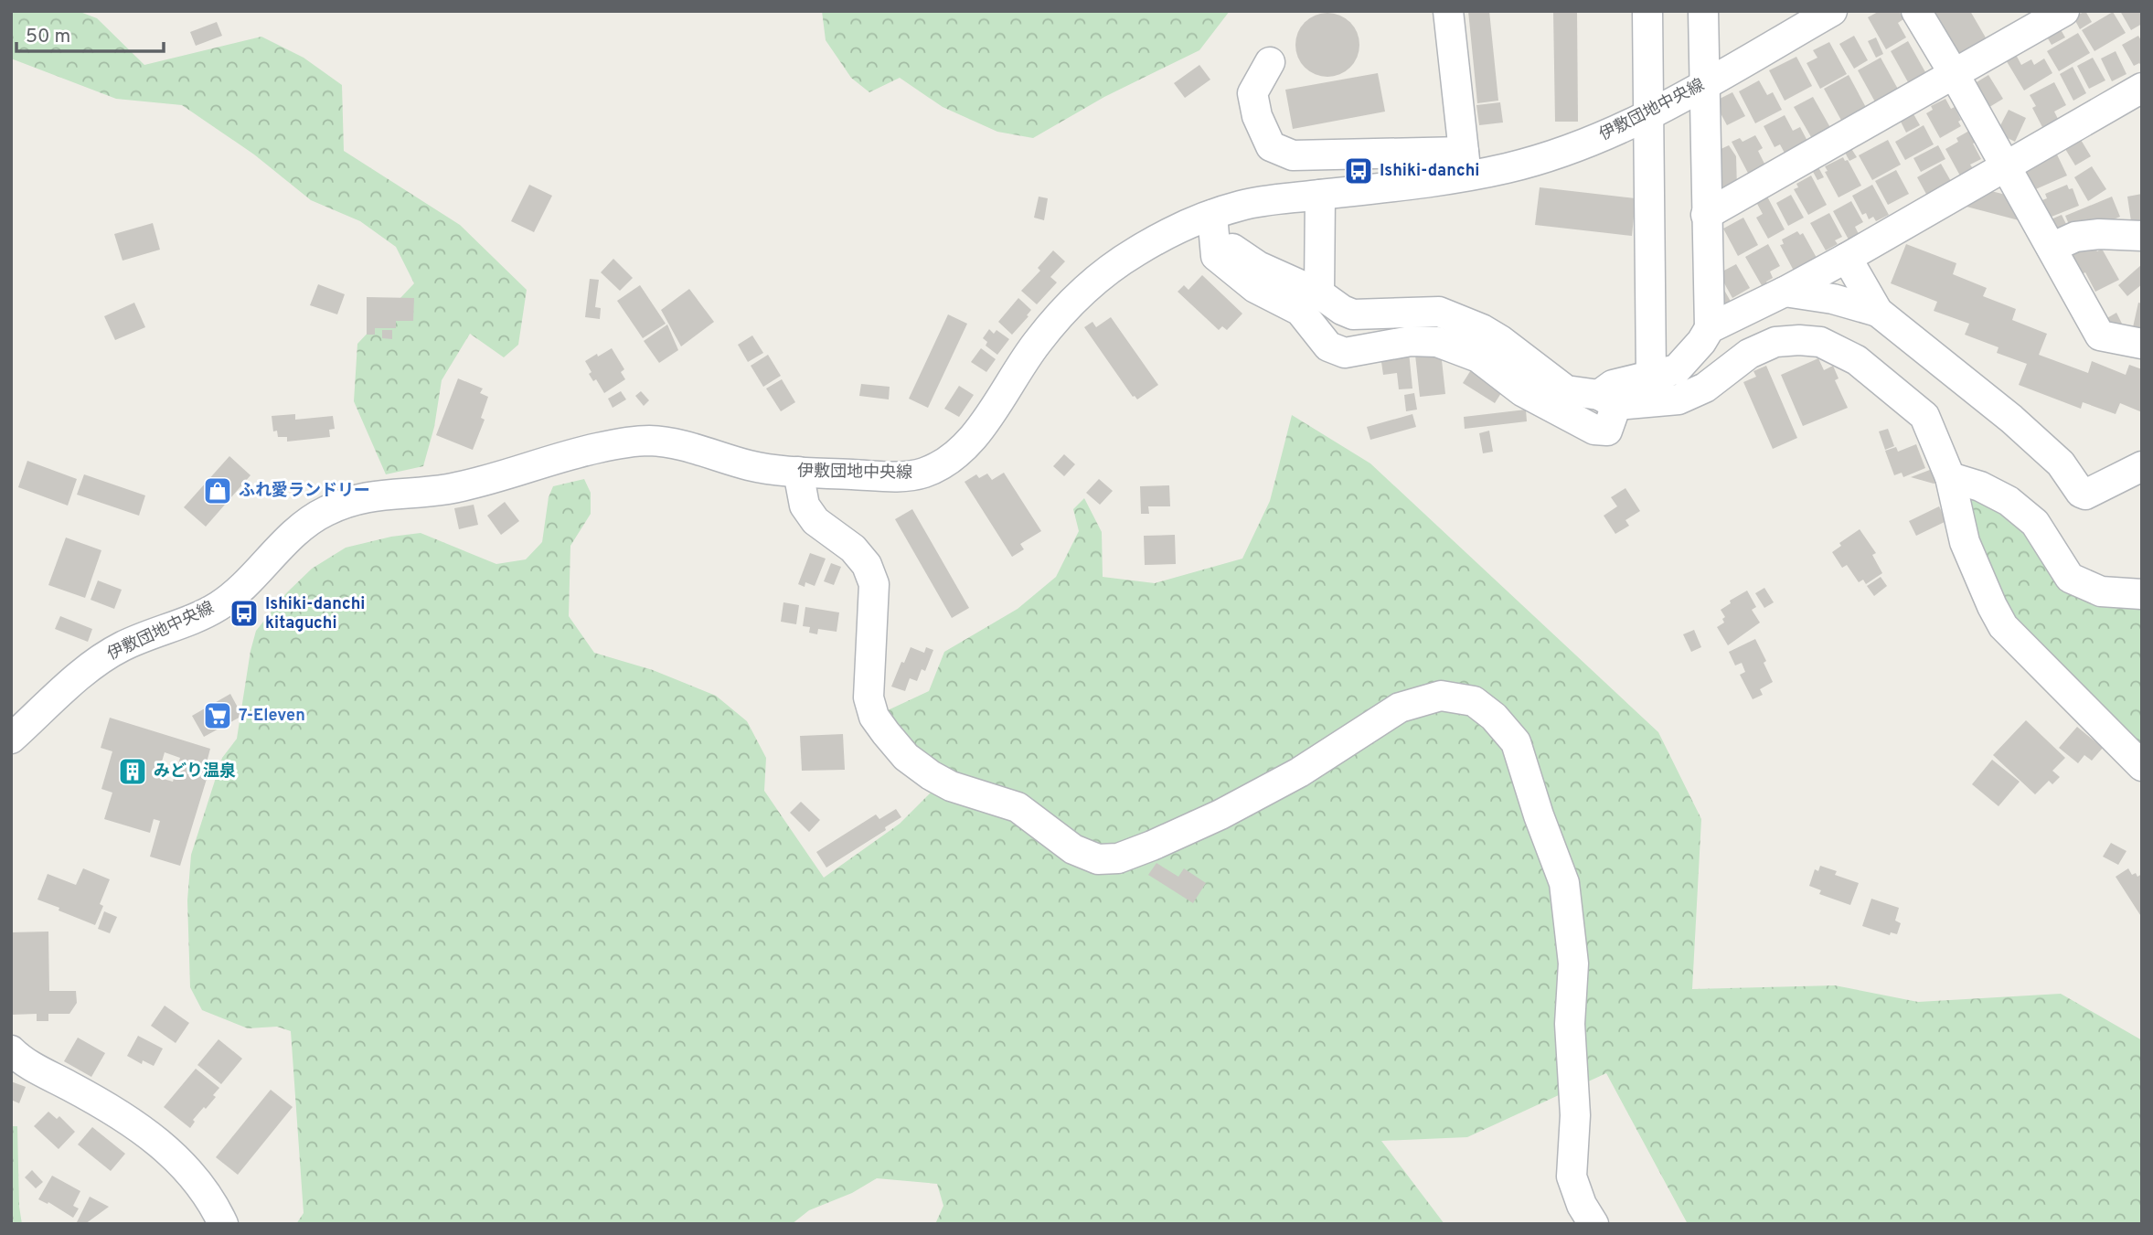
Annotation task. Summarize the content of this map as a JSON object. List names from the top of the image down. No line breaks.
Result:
{"streets":{"street":["伊敷団地中央線"]},"places":{"bus stop":["Ishiki-danchi","Ishiki-danchi kitaguchi"],"shop":["ふれ愛ランドリー"],"supermarket":["7-Eleven"],"building":["みどり温泉"]},"scale_bar":"50 m"}
